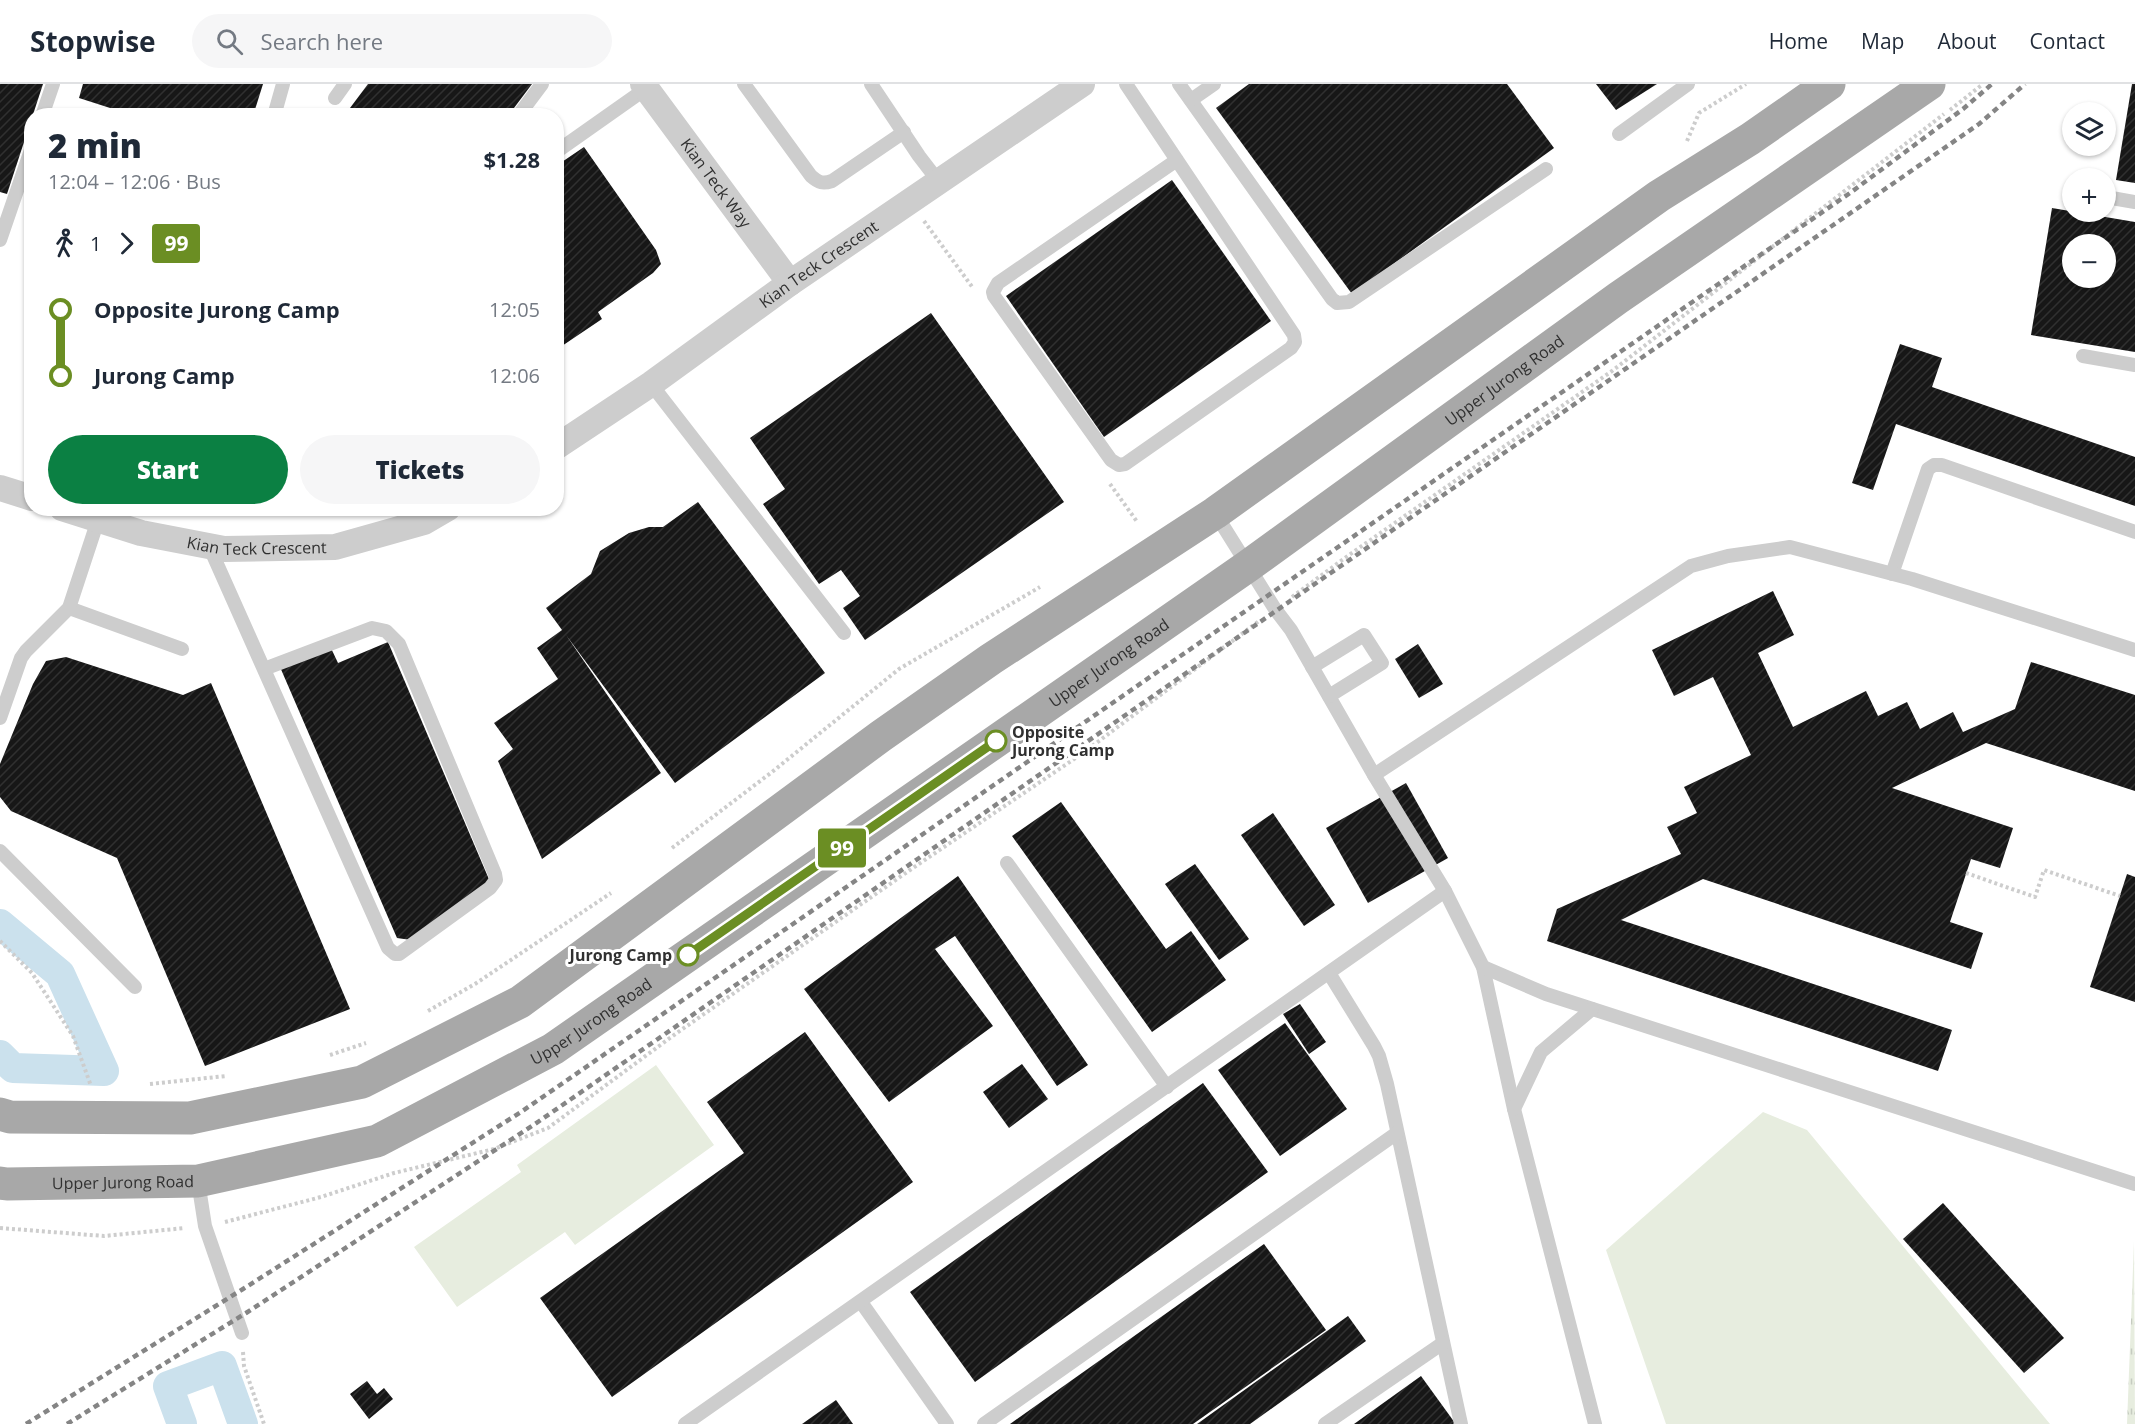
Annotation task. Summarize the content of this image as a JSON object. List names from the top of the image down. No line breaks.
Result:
{"streets":{"main road":["Upper Jurong Road"],"street":["Kian Teck Way","Kian Teck Crescent"]},"crossings":[["Kian Teck Way","Kian Teck Crescent"]],"places":["Opposite Jurong Camp","Jurong Camp"],"lines":["bus line 99"],"page":{"header":"Stopwise","search":"Search here","nav":["Home","Map","About","Contact"],"on_map":"99","map_buttons":["+","−"],"heading":["2 min","12:04 – 12:06 · Bus","$1.28"],"legs":["1","99"],"list":[{"name":"Opposite Jurong Camp","value":"12:05"},{"name":"Jurong Camp","value":"12:06"}],"buttons":["Start","Tickets"]}}
